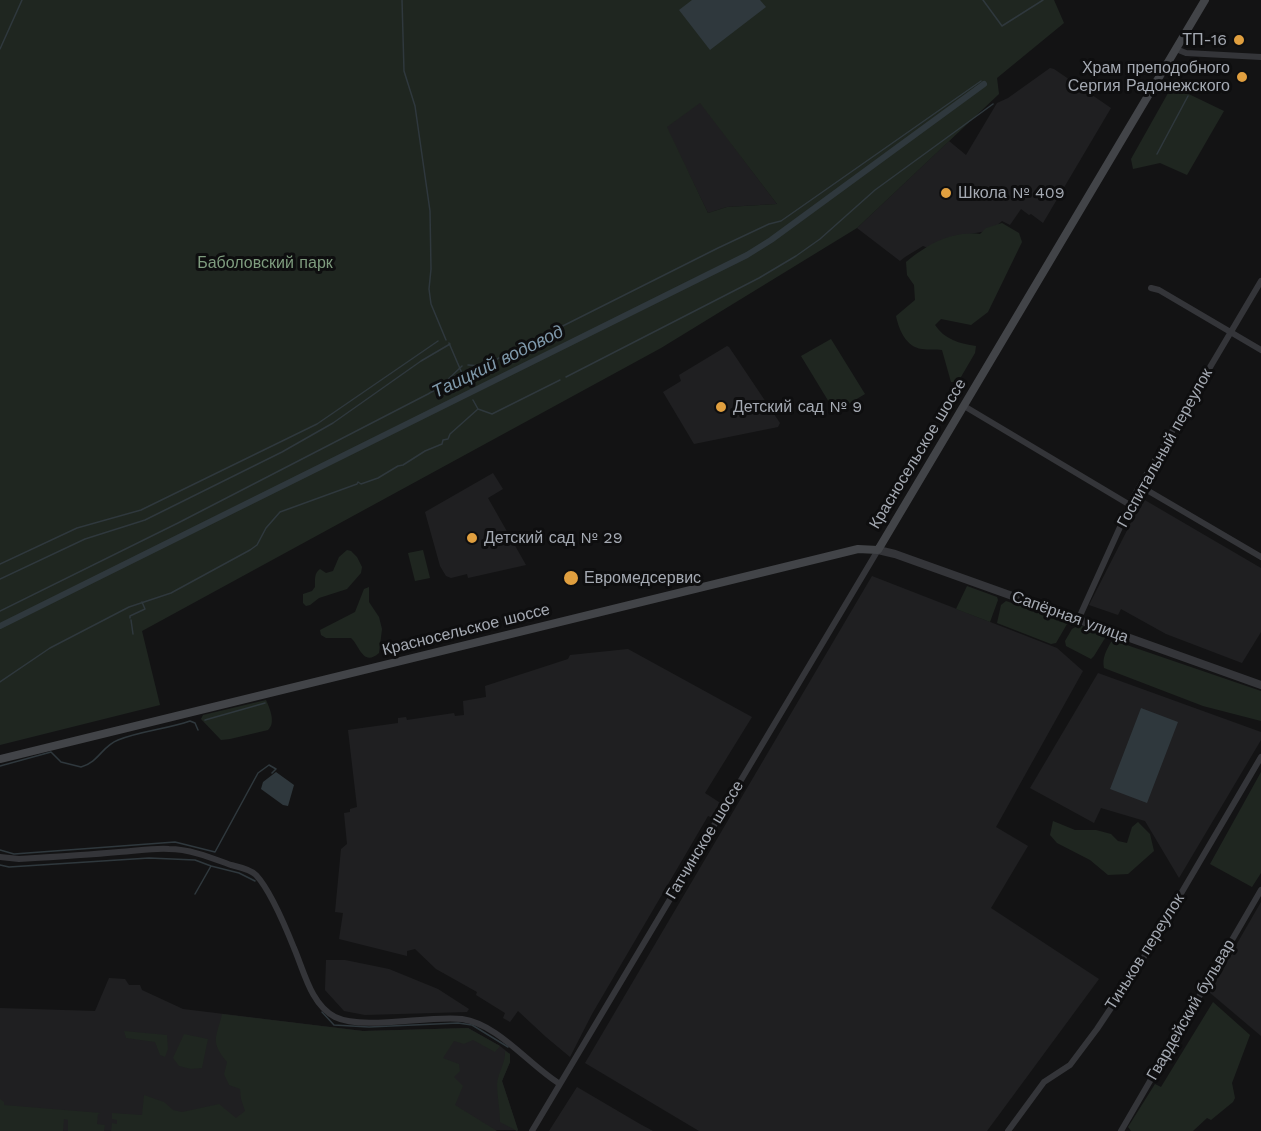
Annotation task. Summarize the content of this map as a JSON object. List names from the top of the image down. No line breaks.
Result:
{"streets":{"main road":["Красносельское шоссе"],"street":["Госпитальный переулок","Сапёрная улица","Гатчинское шоссе","Тиньков переулок","Гвардейский бульвар"]},"crossings":[["Госпитальный переулок","Сапёрная улица"],["Красносельское шоссе","Сапёрная улица"],["Красносельское шоссе","Гатчинское шоссе"],["Сапёрная улица","Гатчинское шоссе"]],"water":["Таицкий водовод"],"parks":["Баболовский парк"],"places":["ТП-16","Храм преподобного Сергия Радонежского","Школа № 409","Детский сад № 9","Детский сад № 29","Евромедсервис"]}
